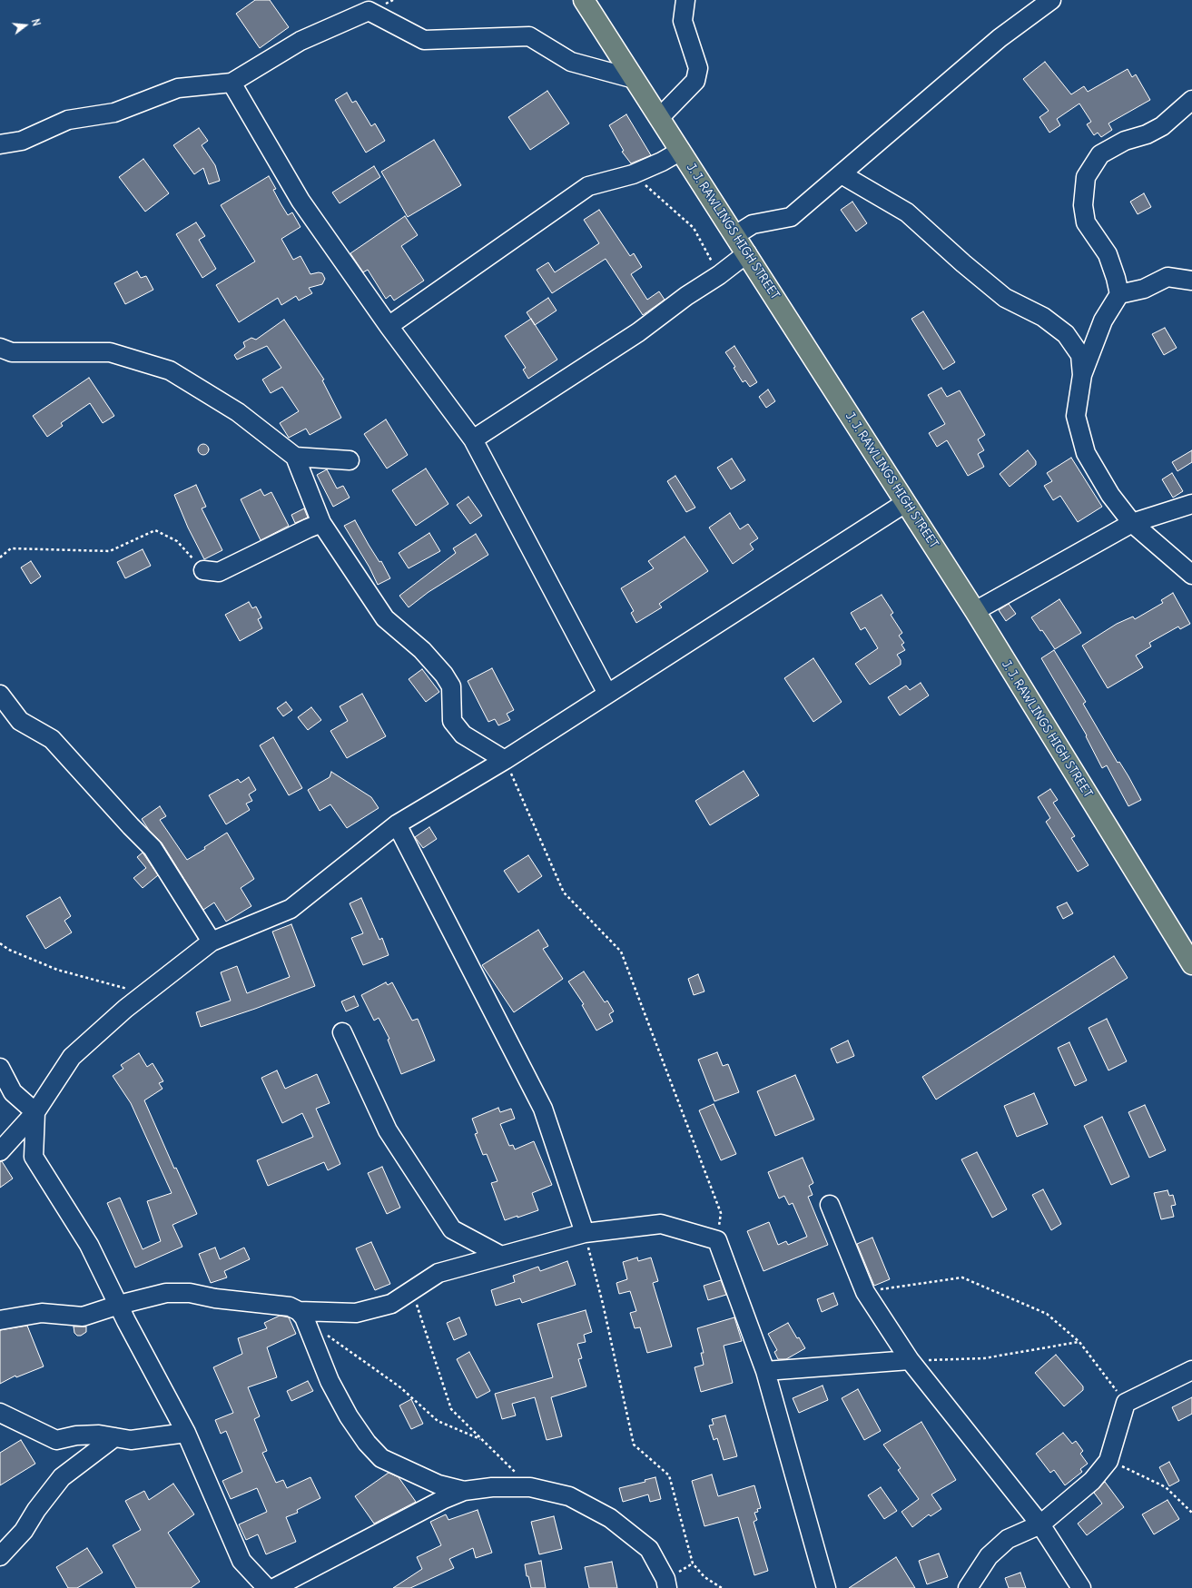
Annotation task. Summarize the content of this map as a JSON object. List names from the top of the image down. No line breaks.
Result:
{"streets":{"main road":["J. J. RAWLINGS HIGH STREET"]},"north":"right"}
